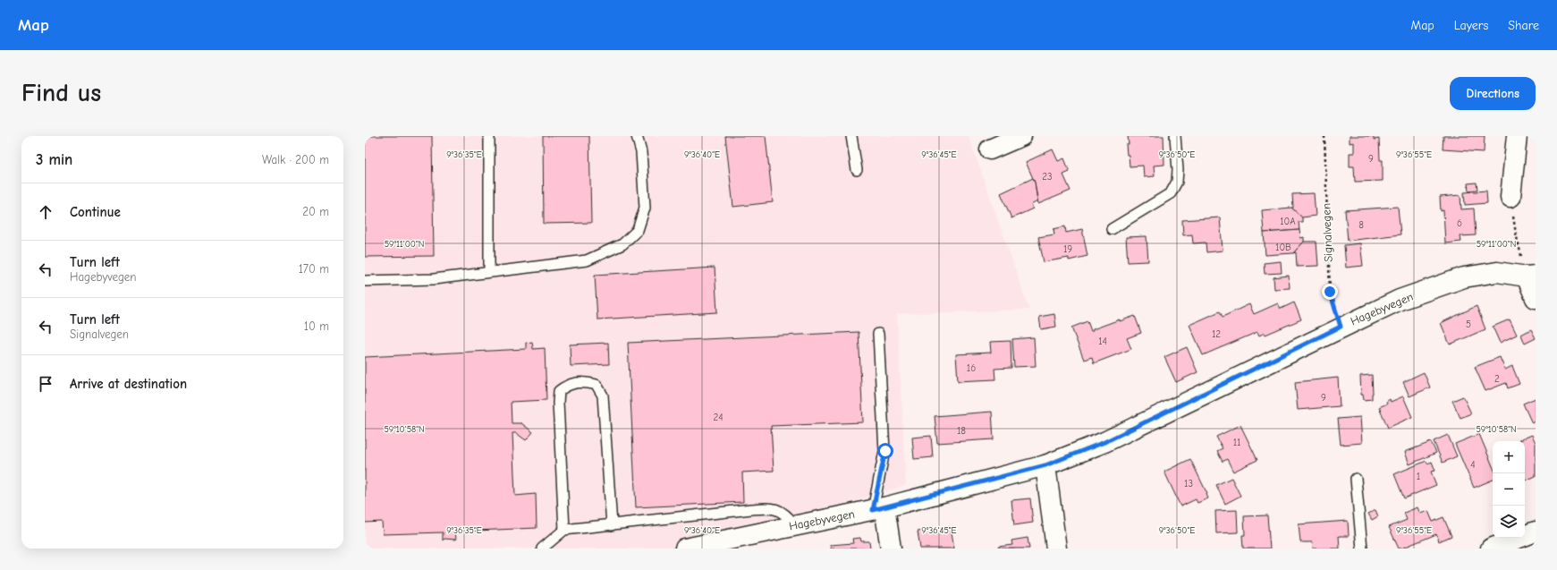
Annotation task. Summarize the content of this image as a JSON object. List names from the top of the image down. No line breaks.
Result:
{"streets":{"street":["Hagebyvegen"],"path":["Signalvegen"]},"crossings":[["Signalvegen","Hagebyvegen"]],"house_numbers":["9","23","10A","6","8","10B","19","5","12","14","16","2","9","24","18","11","4","1","13"],"page":{"header":"Map","nav":["Map","Layers","Share"],"buttons":"Directions","title":"Find us","heading":["3 min","Walk · 200 m"],"list":[["Continue","20 m"],["Turn left","Hagebyvegen","170 m"],["Turn left","Signalvegen","10 m"],"Arrive at destination"],"map_buttons":["+","−"]},"coordinates":["9°36'35\"E","9°36'40\"E","9°36'45\"E","9°36'50\"E","9°36'55\"E","59°11'00\"N","59°10'58\"N"]}
